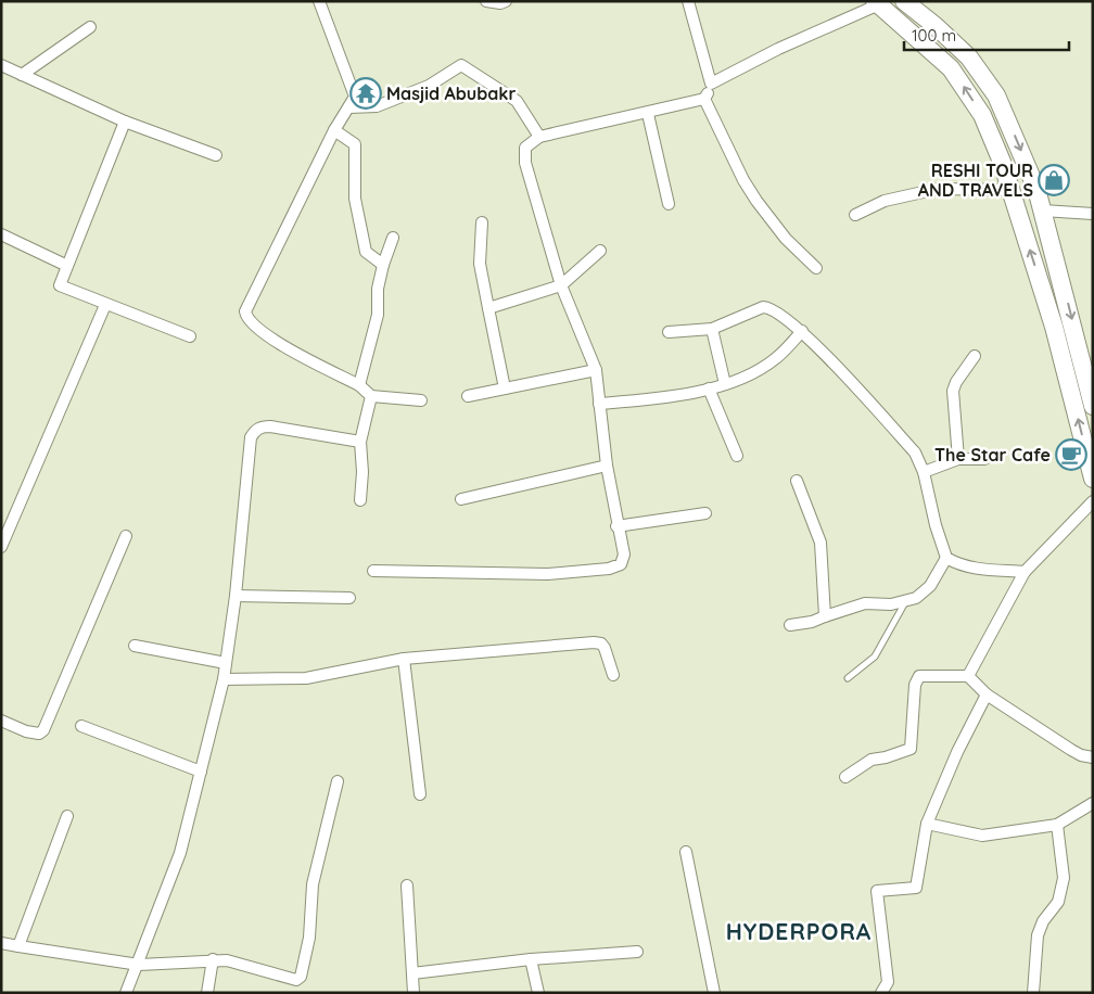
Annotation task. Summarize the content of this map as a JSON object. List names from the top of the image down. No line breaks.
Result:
{"districts":["HYDERPORA"],"places":{"temple":["Masjid Abubakr"],"shop":["RESHI TOUR AND TRAVELS"],"cafe":["The Star Cafe"]},"scale_bar":"100 m"}
